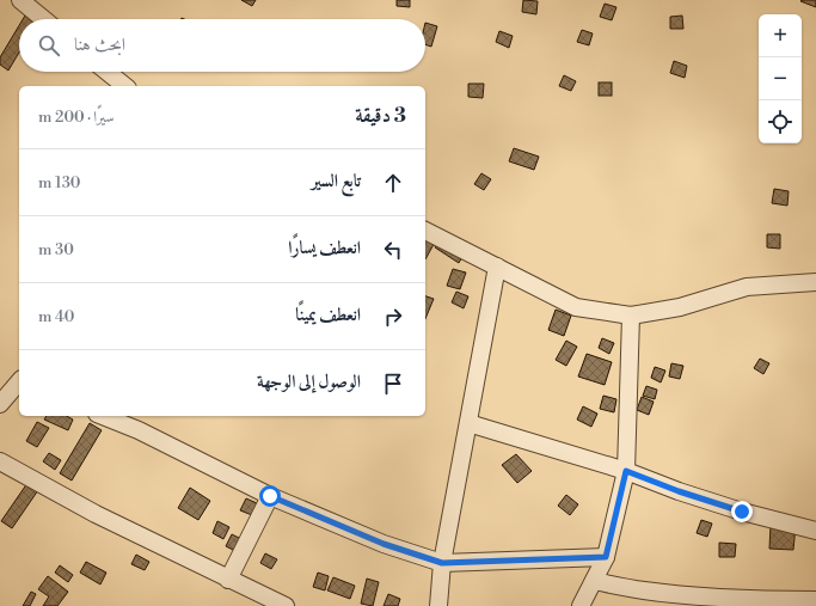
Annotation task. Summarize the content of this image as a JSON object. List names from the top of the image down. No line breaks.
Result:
{"page":{"map_buttons":["+","−"],"search":"ابحث هنا","heading":["3 دقيقة","سيرًا · 200 m"],"list":[["تابع السير","130 m"],["انعطف يسارًا","30 m"],["انعطف يمينًا","40 m"],"الوصول إلى الوجهة"]}}
